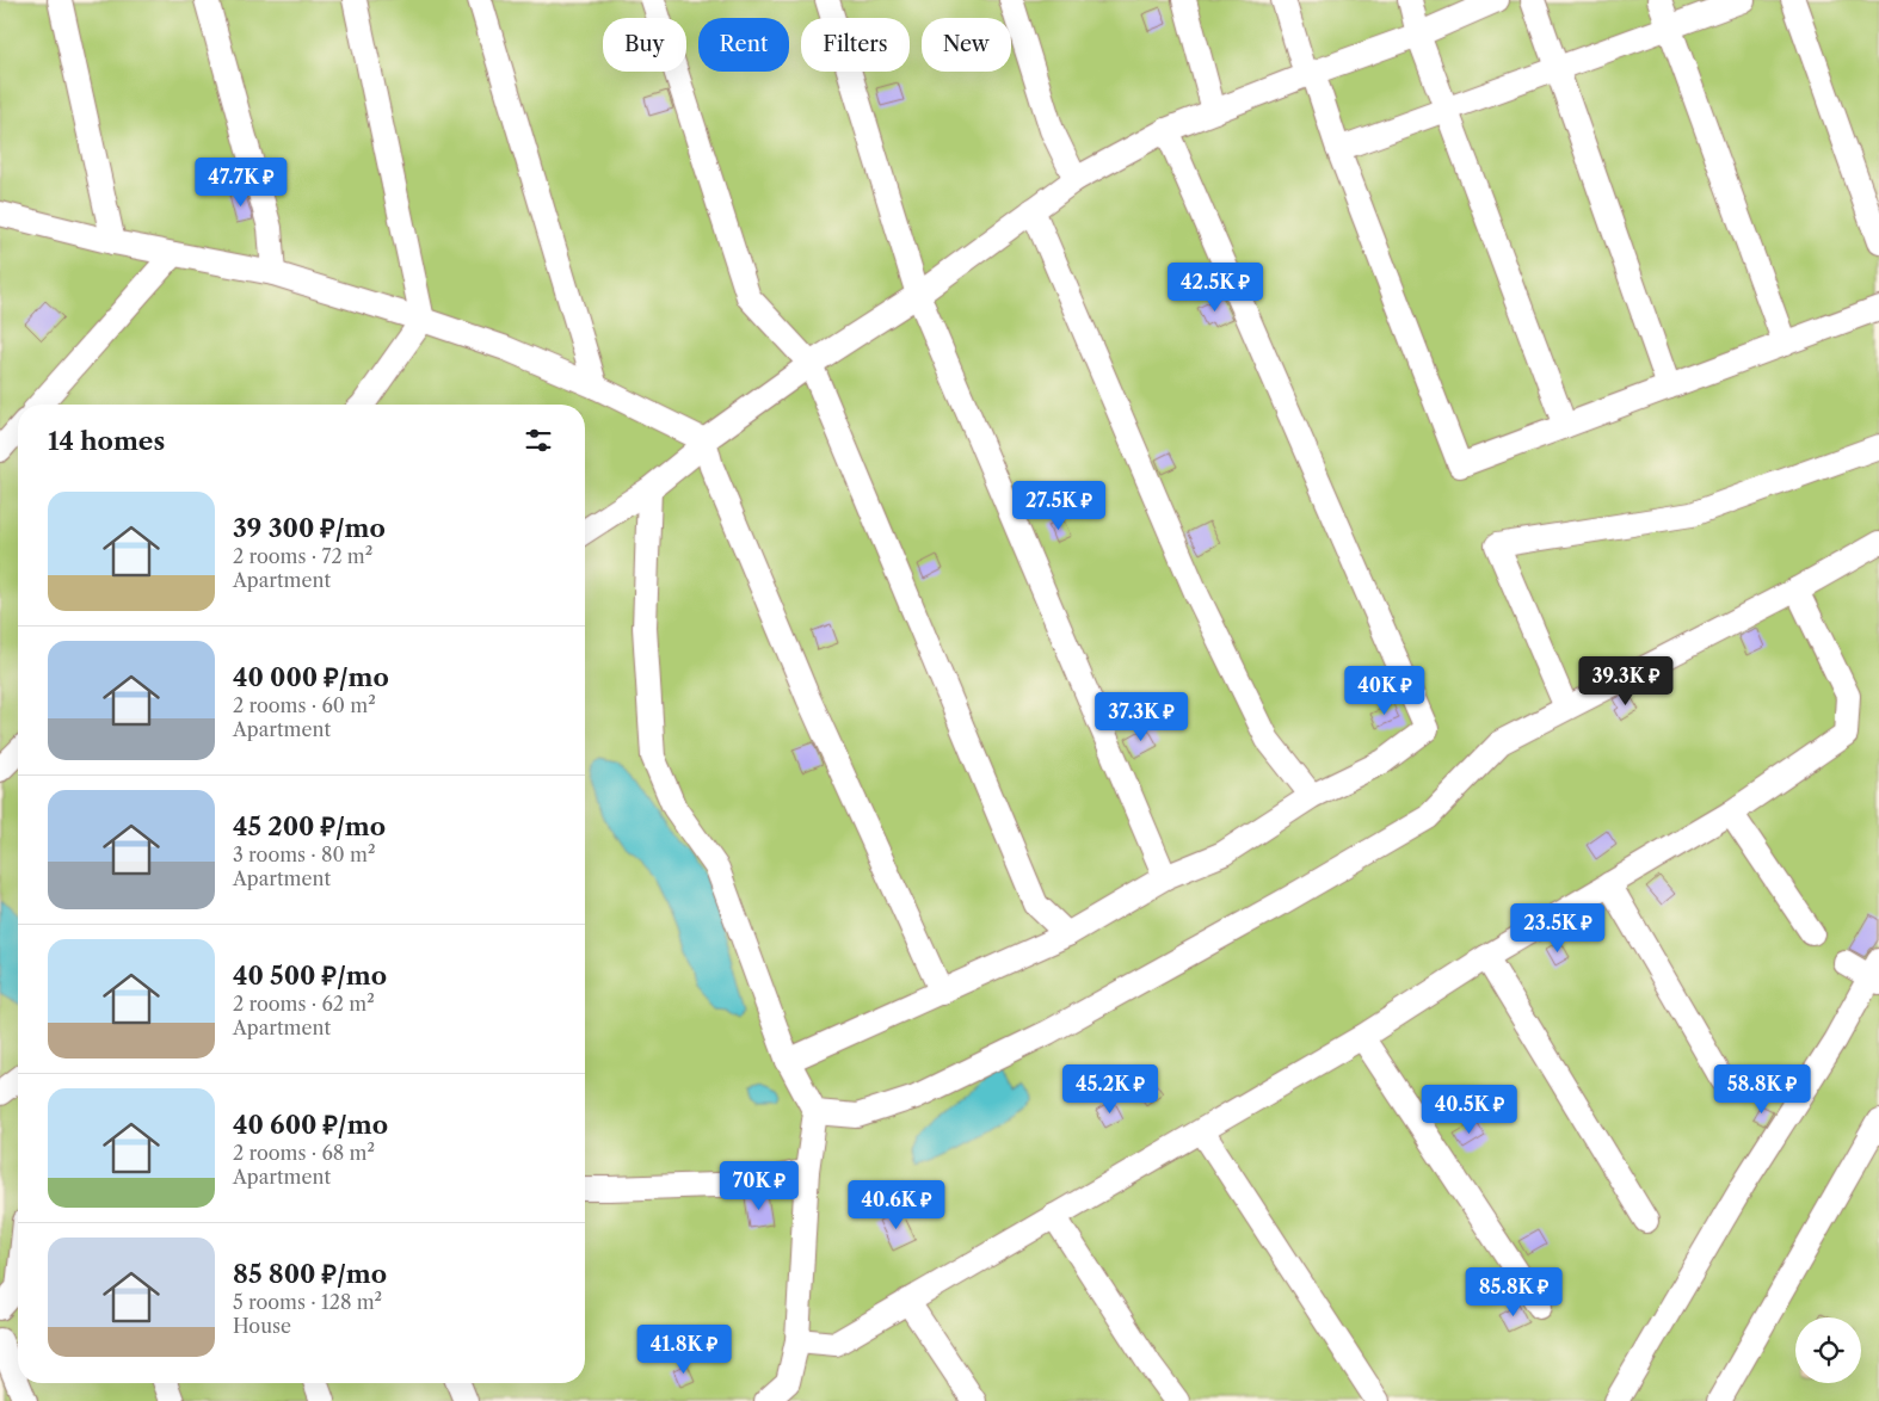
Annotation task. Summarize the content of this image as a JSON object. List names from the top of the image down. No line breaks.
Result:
{"page":{"chip":["Buy","Rent","Filters","New"],"price":["47.7K ₽","42.5K ₽","27.5K ₽","39.3K ₽","40K ₽","37.3K ₽","23.5K ₽","45.2K ₽","58.8K ₽","40.5K ₽","70K ₽","40.6K ₽","85.8K ₽","41.8K ₽"],"heading":"14 homes","list":[{"name":"39 300 ₽/mo","note":"2 rooms · 72 m² · Apartment"},{"name":"40 000 ₽/mo","note":"2 rooms · 60 m² · Apartment"},{"name":"45 200 ₽/mo","note":"3 rooms · 80 m² · Apartment"},{"name":"40 500 ₽/mo","note":"2 rooms · 62 m² · Apartment"},{"name":"40 600 ₽/mo","note":"2 rooms · 68 m² · Apartment"},{"name":"85 800 ₽/mo","note":"5 rooms · 128 m² · House"}]}}
